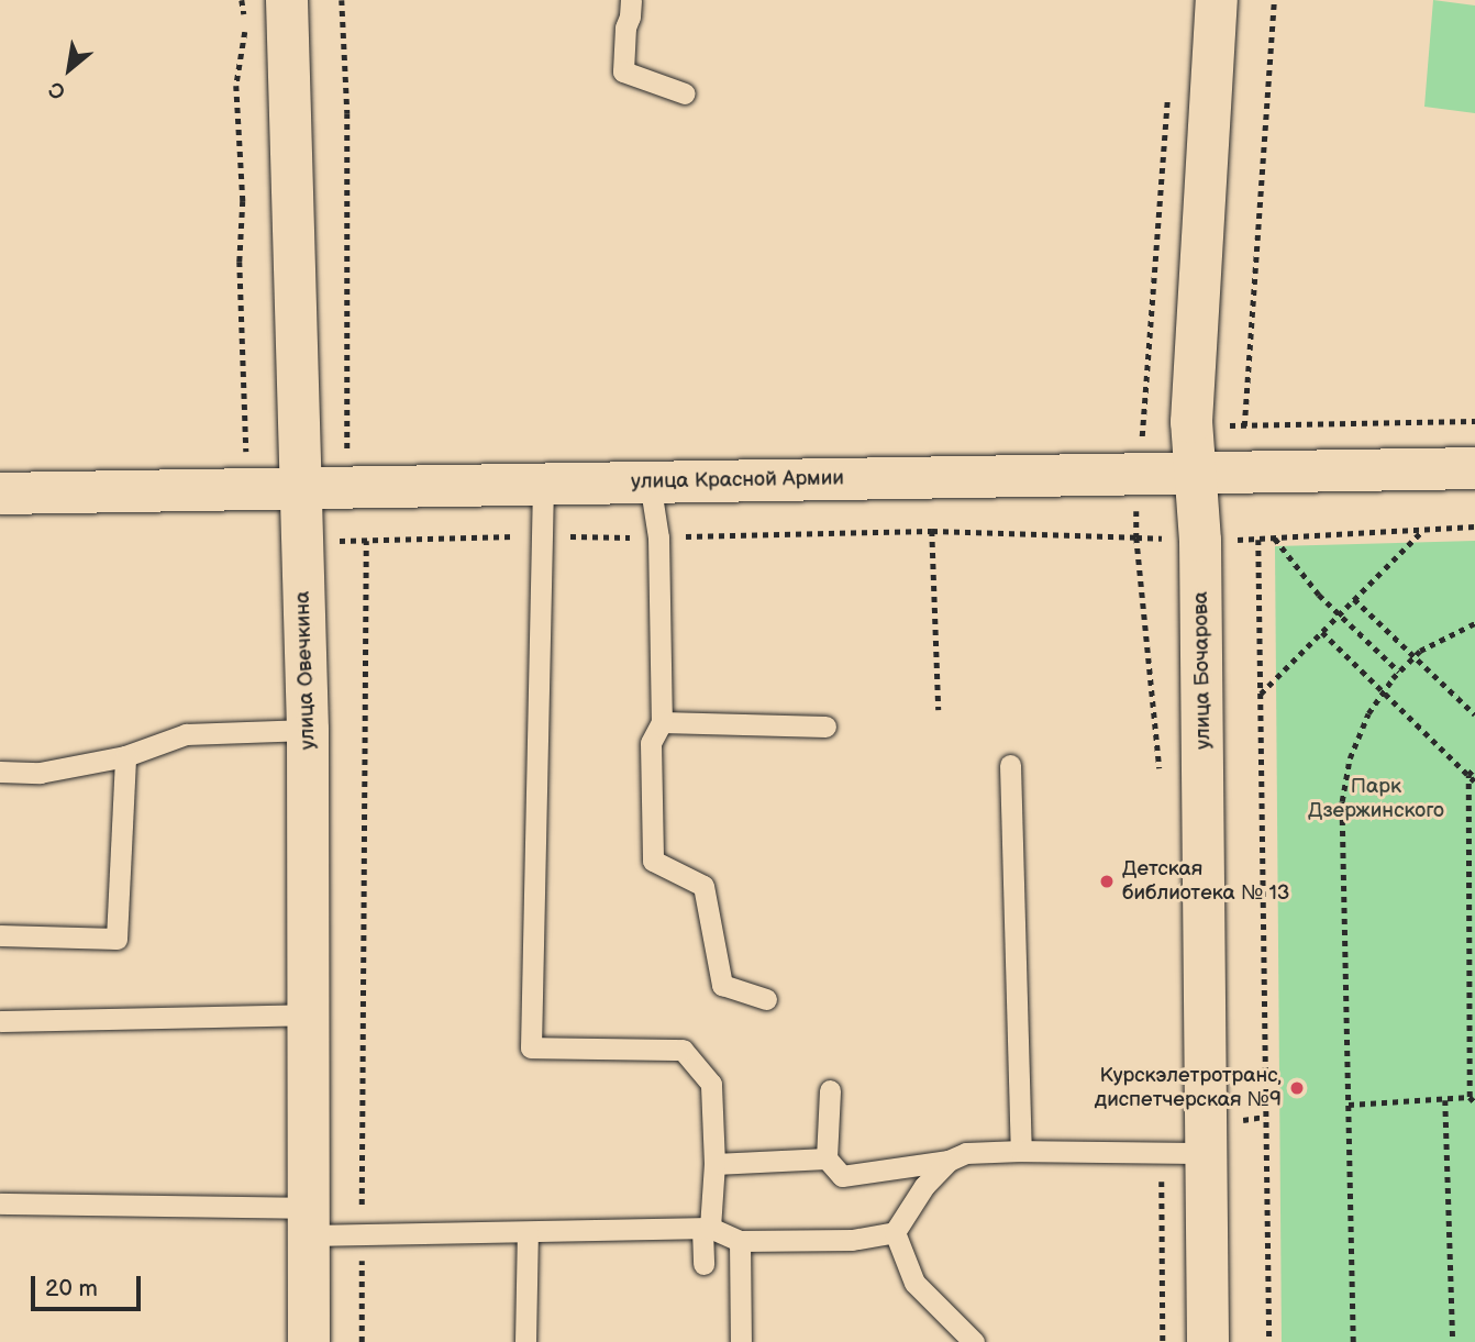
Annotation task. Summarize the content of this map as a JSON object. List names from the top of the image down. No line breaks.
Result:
{"streets":{"street":["улица Красной Армии","улица Овечкина","улица Бочарова"]},"crossings":[["улица Красной Армии","улица Овечкина"],["улица Красной Армии","улица Бочарова"]],"parks":["Парк Дзержинского"],"places":["Детская библиотека № 13","Курскэлетротранс, диспетчерская №9"],"scale_bar":"20 m","north":"bottom left"}
